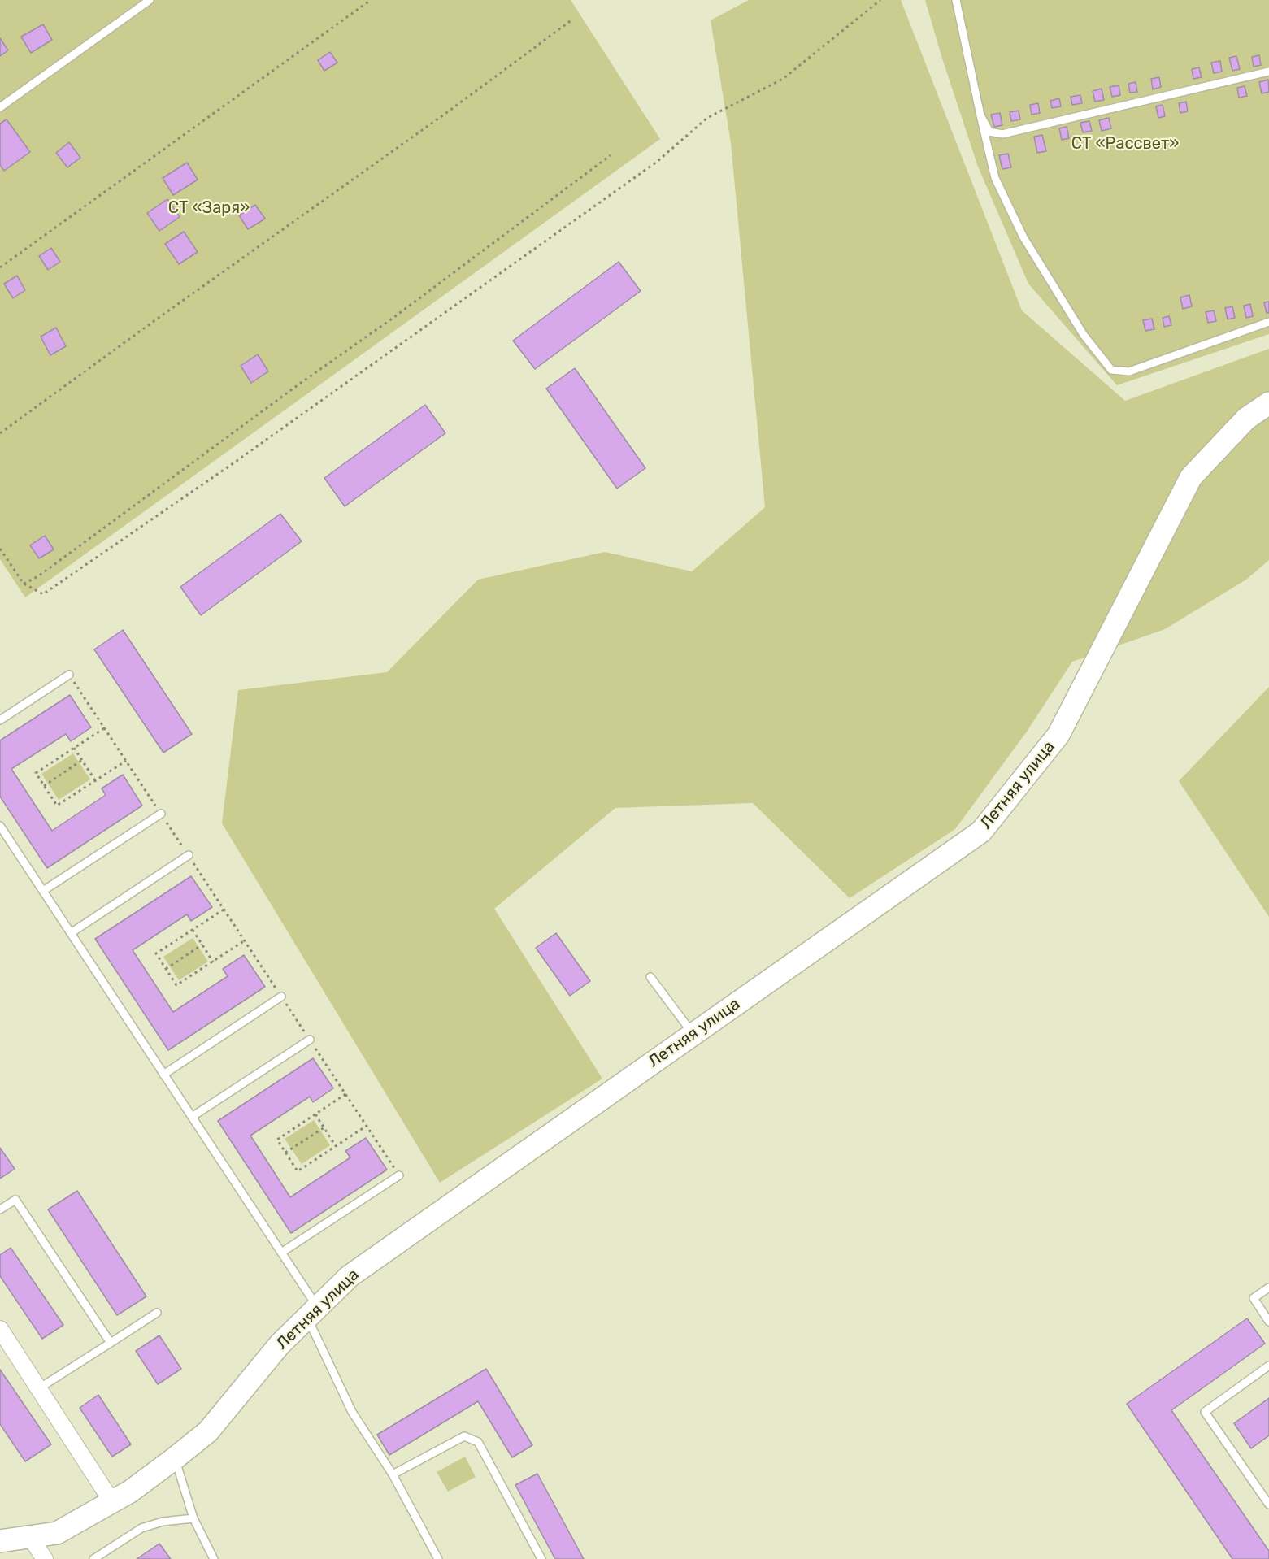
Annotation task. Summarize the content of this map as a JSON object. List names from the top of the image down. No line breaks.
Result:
{"streets":{"street":["Летняя улица"]},"parks":["СТ «Рассвет»","СТ «Заря»"]}
